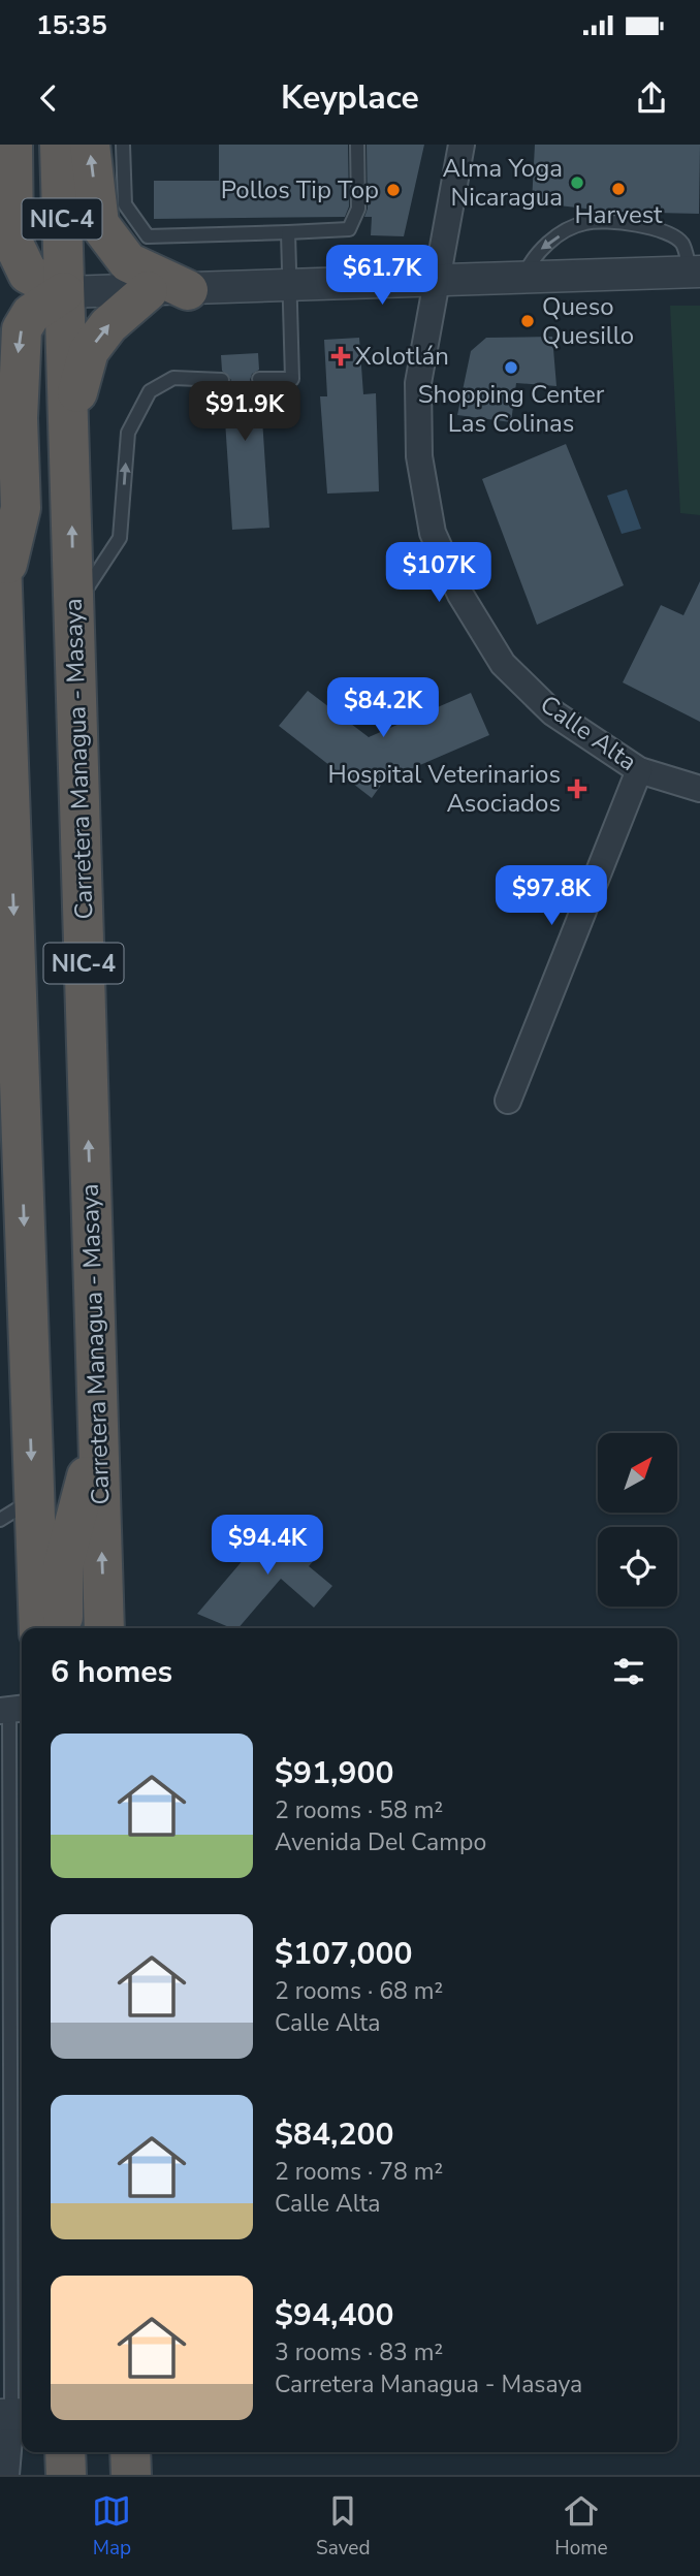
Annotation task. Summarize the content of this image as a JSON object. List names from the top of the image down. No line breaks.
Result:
{"streets":{"highway":["NIC-4","Carretera Managua - Masaya"],"street":["Calle Alta"]},"places":{"other":["Alma Yoga Nicaragua","Harvest","Pollos Tip Top","Queso Quesillo","Shopping Center Las Colinas"],"health":["Xolotlán","Hospital Veterinarios Asociados"]},"north":"top right","page":{"status":"15:35","header":"Keyplace","price":["$61.7K","$91.9K","$107K","$84.2K","$97.8K","$94.4K"],"heading":"6 homes","list":[{"name":"$91,900","note":"2 rooms · 58 m² · Avenida Del Campo"},{"name":"$107,000","note":"2 rooms · 68 m² · Calle Alta"},{"name":"$84,200","note":"2 rooms · 78 m² · Calle Alta"},{"name":"$94,400","note":"3 rooms · 83 m² · Carretera Managua - Masaya"}],"tabs":["Map","Saved","Home"]}}
